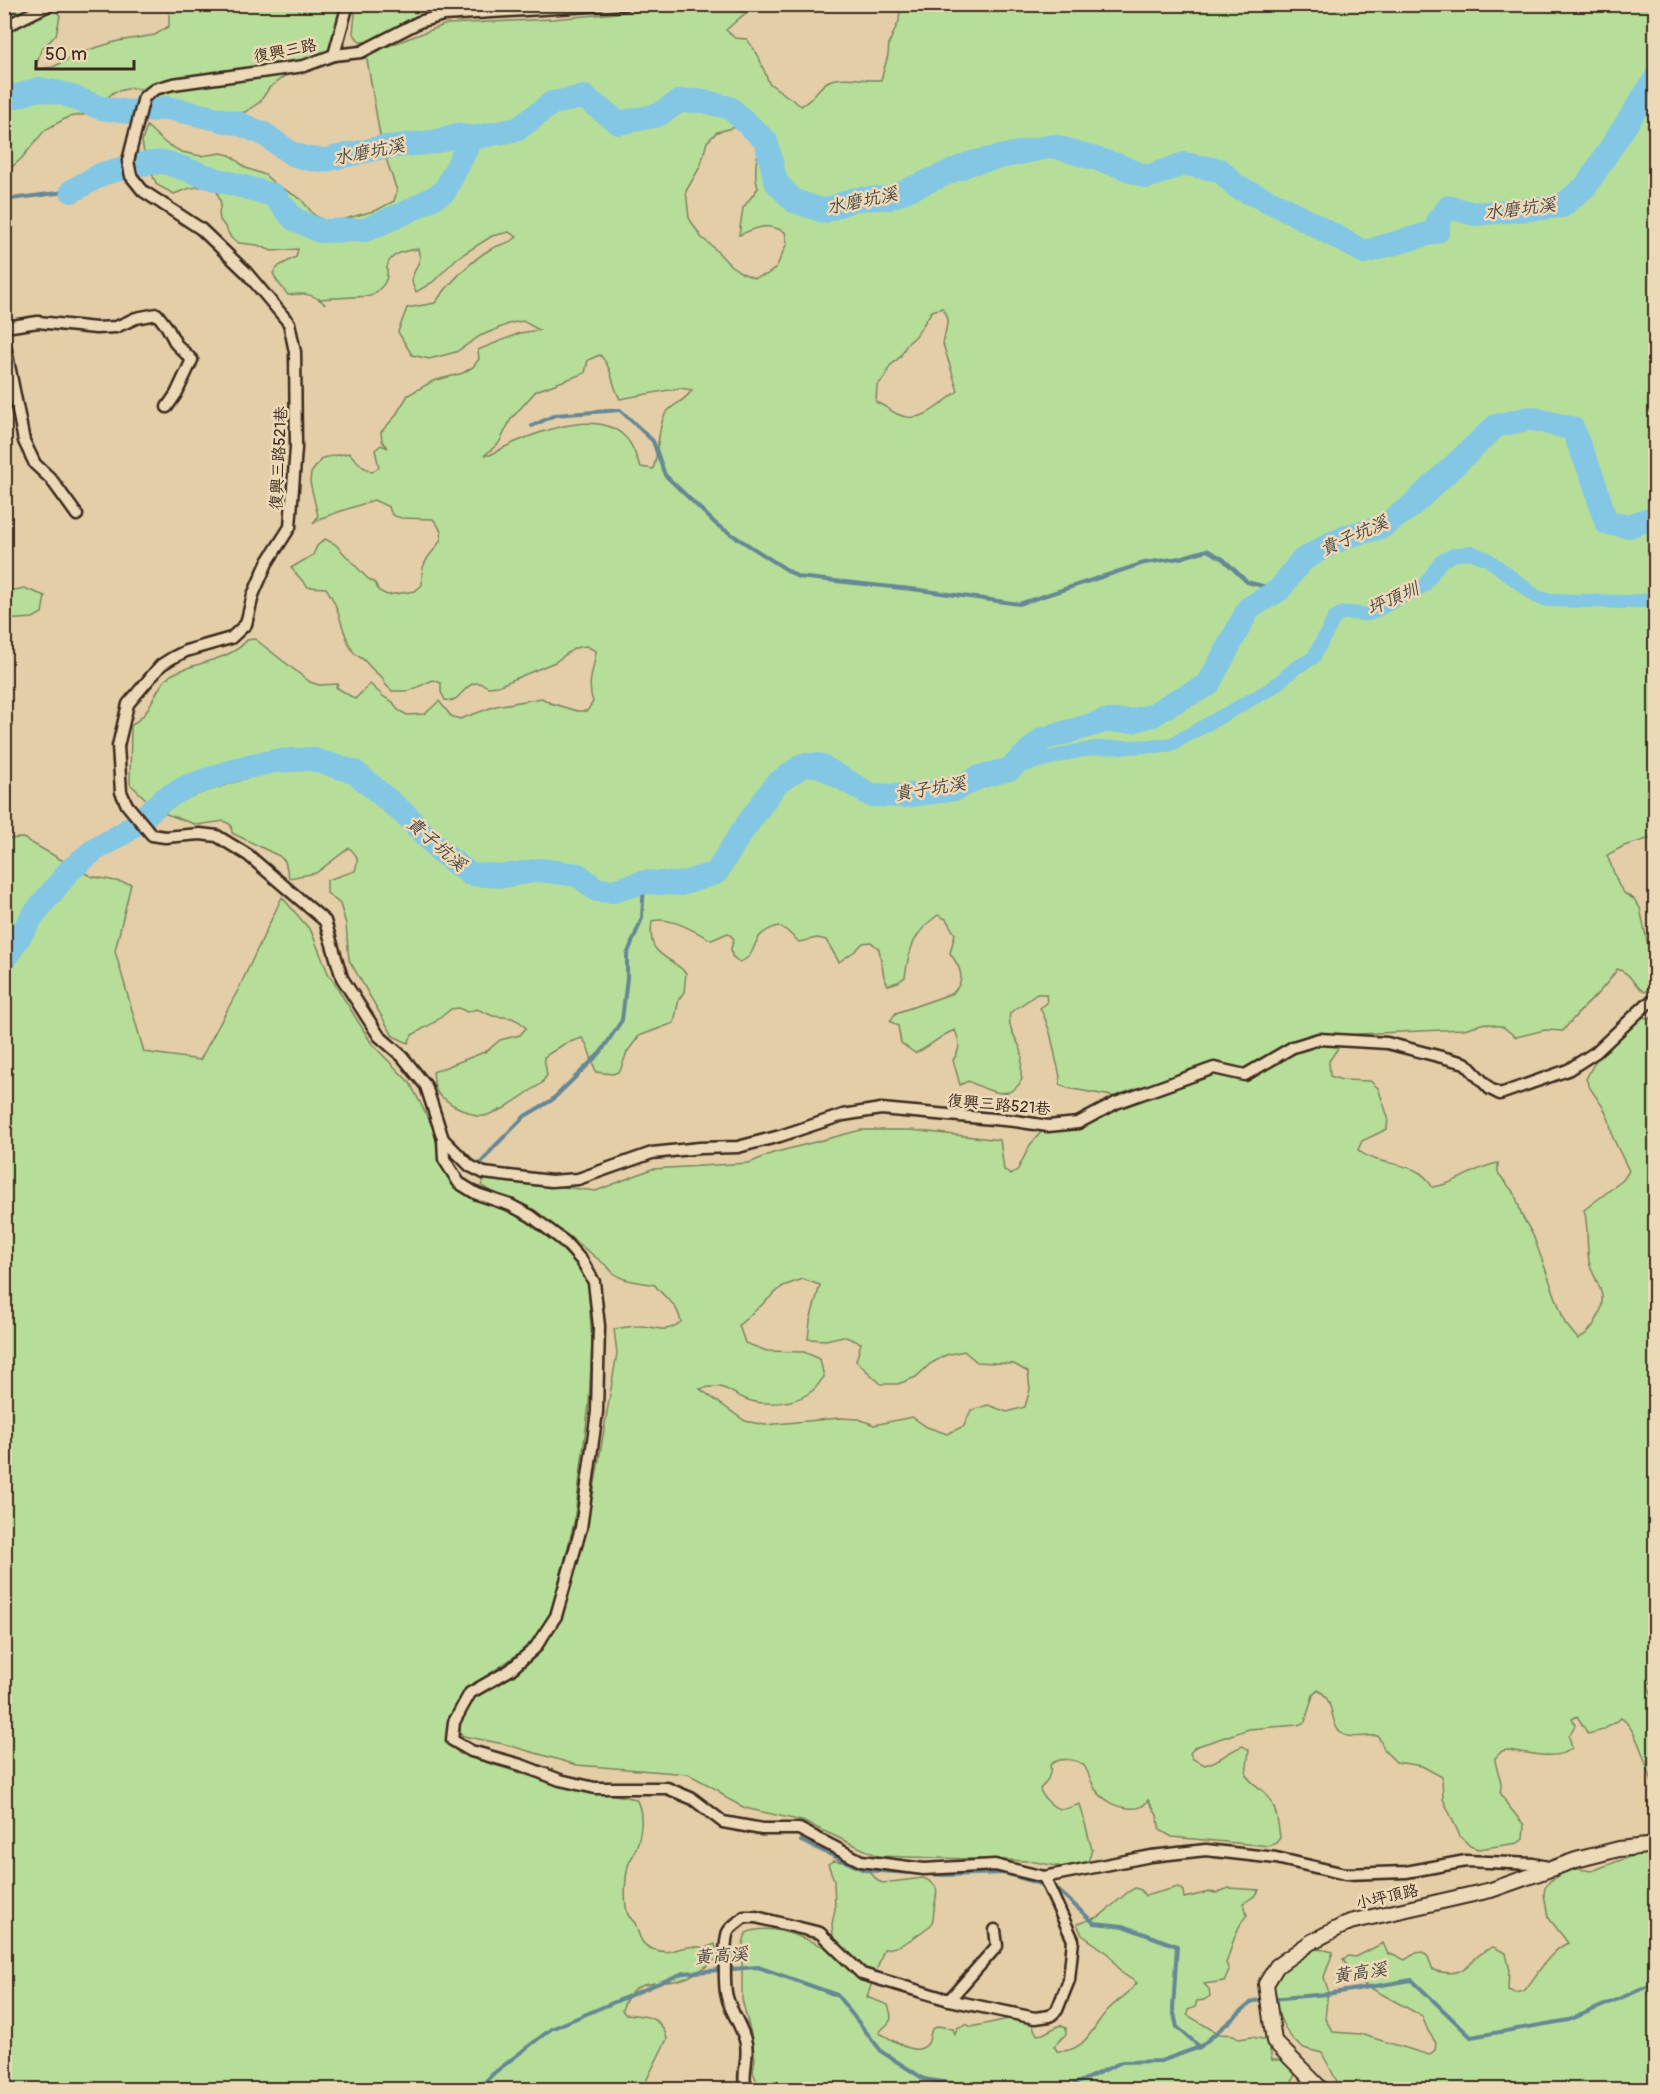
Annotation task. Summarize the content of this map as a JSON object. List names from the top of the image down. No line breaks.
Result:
{"streets":{"street":["復興三路","復興三路521巷","小坪頂路"]},"crossings":[["復興三路","復興三路521巷"]],"water":["水磨坑溪","貴子坑溪","坪頂圳","黃高溪"],"scale_bar":"50 m"}
